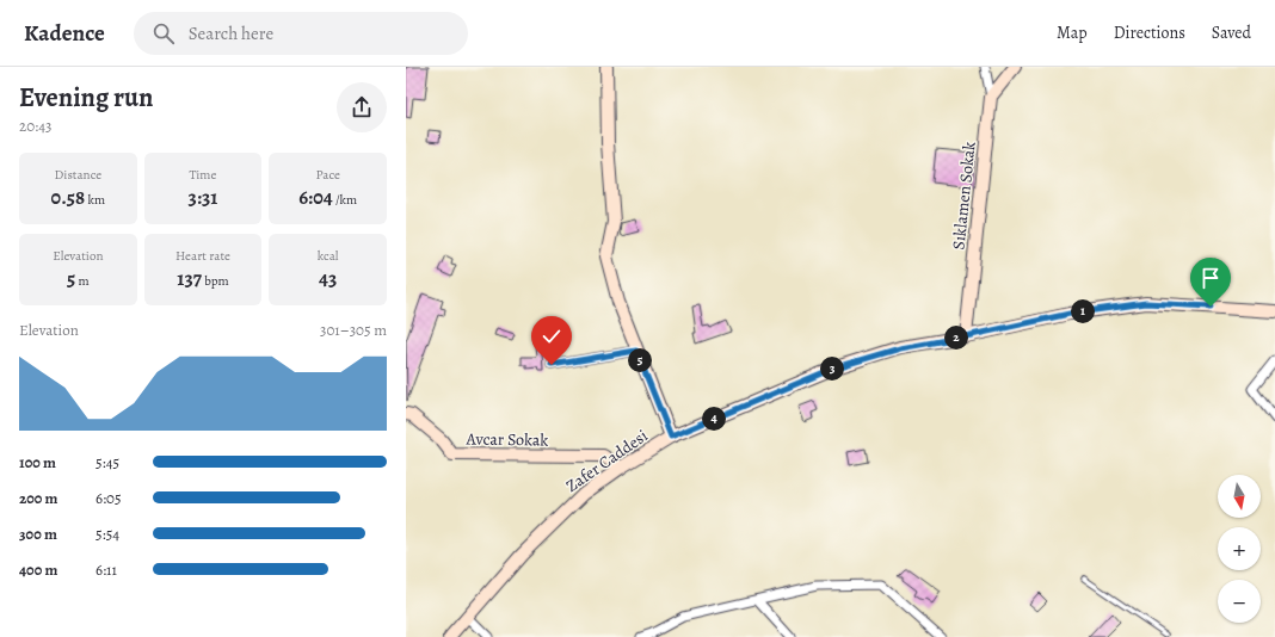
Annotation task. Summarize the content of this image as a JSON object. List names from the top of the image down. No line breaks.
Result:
{"streets":{"street":["Sıklamen Sokak","Avcar Sokak","Zafer Caddesi"]},"crossings":[["Sıklamen Sokak","Zafer Caddesi"],["Avcar Sokak","Zafer Caddesi"]],"north":"bottom","page":{"header":"Kadence","search":"Search here","nav":["Map","Directions","Saved"],"heading":["Evening run","20:43"],"stats":[["Distance","0.58 km"],["Time","3:31"],["Pace","6:04 /km"],["Elevation","5 m"],["Heart rate","137 bpm"],["kcal","43"]],"pins":["1","2","5","3","4"],"chart":["Elevation","301–305 m"],"list":[{"name":"100 m","note":"5:45"},{"name":"200 m","note":"6:05"},{"name":"300 m","note":"5:54"},{"name":"400 m","note":"6:11"}],"map_buttons":["+","−"]}}
